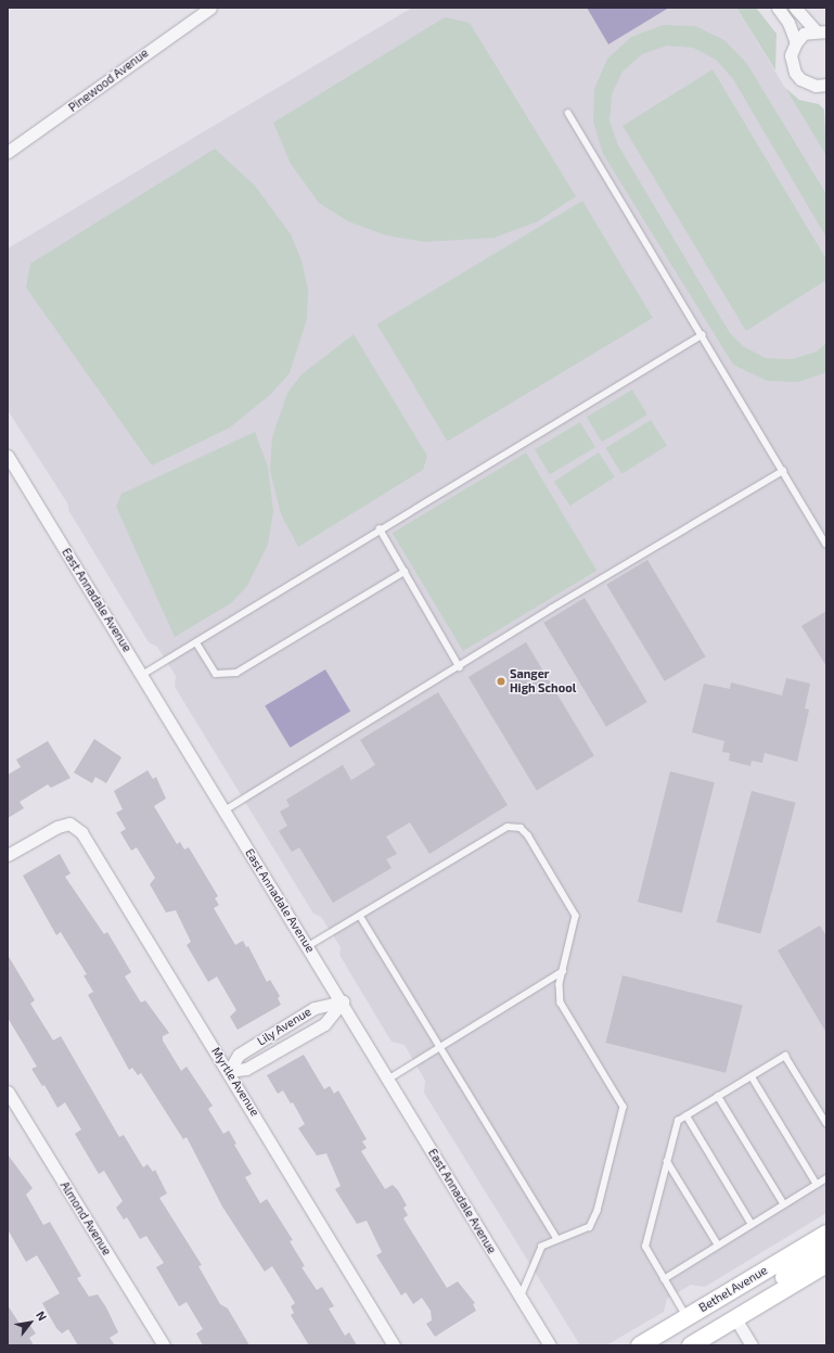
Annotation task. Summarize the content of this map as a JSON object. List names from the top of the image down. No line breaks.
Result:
{"streets":{"main road":["Bethel Avenue"],"street":["Pinewood Avenue","East Annadale Avenue","Lily Avenue","Myrtle Avenue","Almond Avenue"]},"crossings":[["East Annadale Avenue","Lily Avenue"],["Lily Avenue","Myrtle Avenue"]],"places":["Sanger High School"],"north":"top right"}
